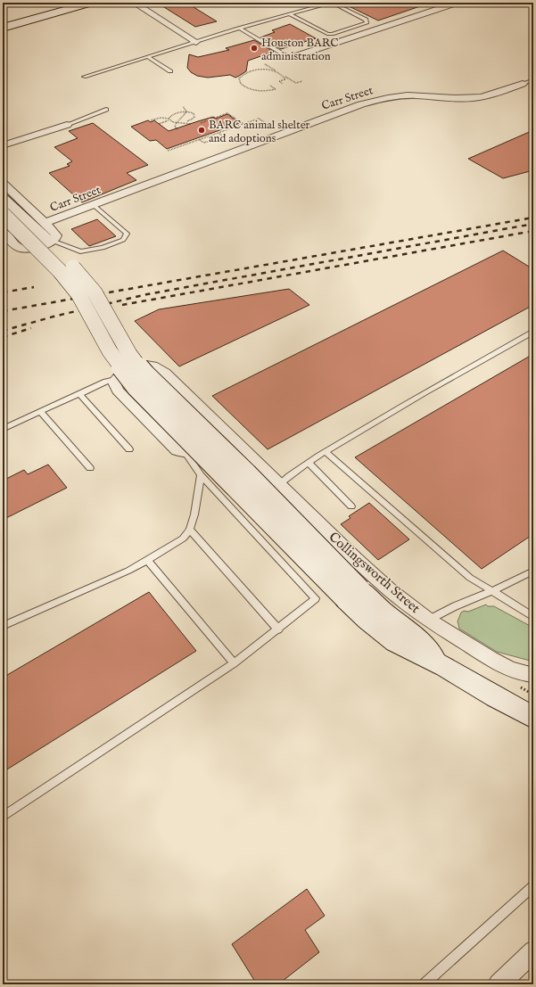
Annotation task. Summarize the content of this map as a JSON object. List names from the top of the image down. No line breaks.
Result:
{"streets":{"main road":["Collingsworth Street"],"street":["Carr Street"]},"places":["Houston BARC administration","BARC animal shelter and adoptions"]}
